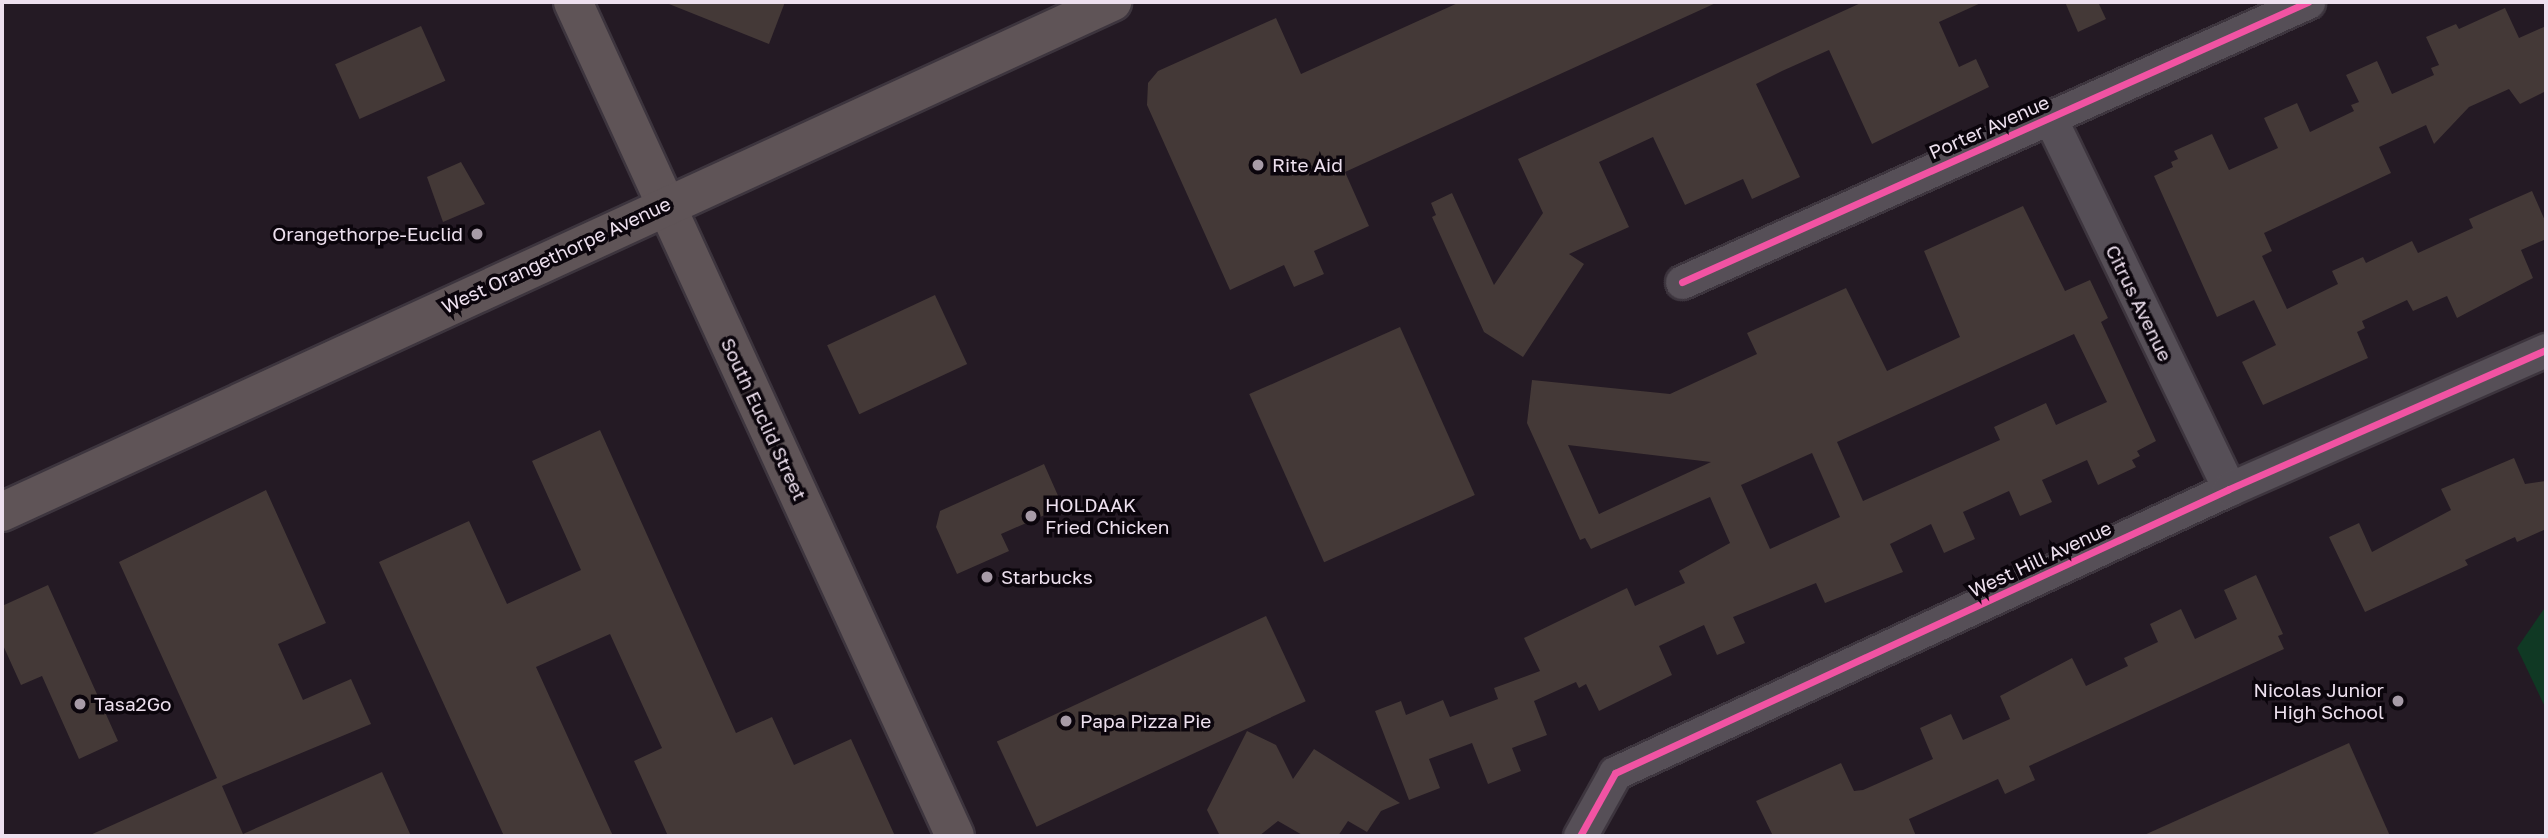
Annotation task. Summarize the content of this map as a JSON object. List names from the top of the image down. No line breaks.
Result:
{"streets":{"main road":["West Orangethorpe Avenue","South Euclid Street"],"street":["Porter Avenue","Citrus Avenue","West Hill Avenue"]},"crossings":[["Porter Avenue","Citrus Avenue"],["West Orangethorpe Avenue","South Euclid Street"],["Citrus Avenue","West Hill Avenue"]],"places":["Rite Aid","Orangethorpe-Euclid","HOLDAAK Fried Chicken","Starbucks","Nicolas Junior High School","Tasa2Go","Papa Pizza Pie"]}
